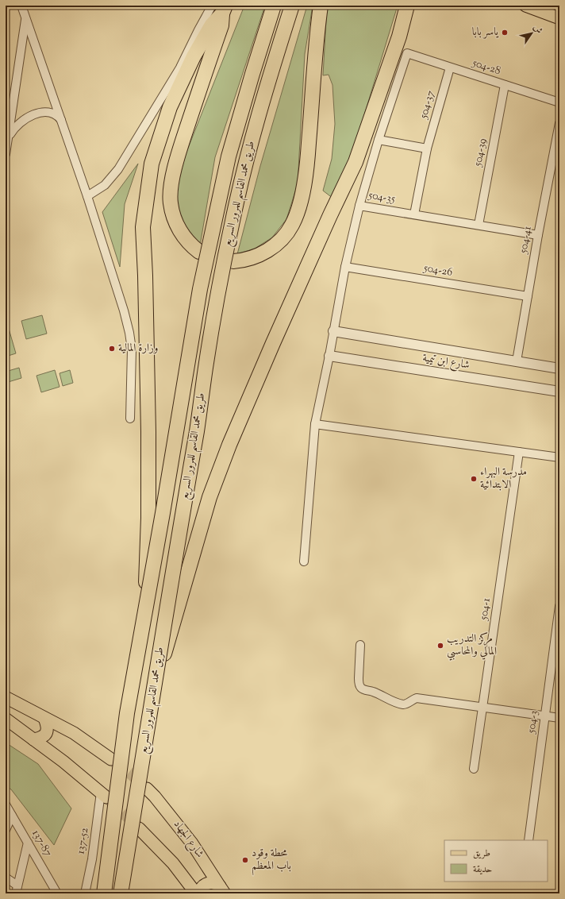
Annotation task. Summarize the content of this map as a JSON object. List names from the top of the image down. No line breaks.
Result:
{"streets":{"highway":["طريق محمد القاسم للمرور السريع"],"main road":["شارع الجهاد"],"street":["504-28","504-37","504-39","504-35","504-41","504-26","شارع ابن تيمية","504-1","504-3","137-52","137-87"]},"crossings":[["504-28","504-37"],["504-28","504-39"],["504-37","504-35"],["504-39","504-35"],["504-35","504-41"],["504-35","504-26"],["504-35","شارع ابن تيمية"],["504-41","504-26"],["504-41","شارع ابن تيمية"]],"places":["ياسر بابا","وزارة المالية","مدرسة البهراء الابتدائية","مركز التدريب المالي والمحاسبي","محطة وقود باب المعظم"],"legend":["طريق","حديقة"],"north":"top right"}
